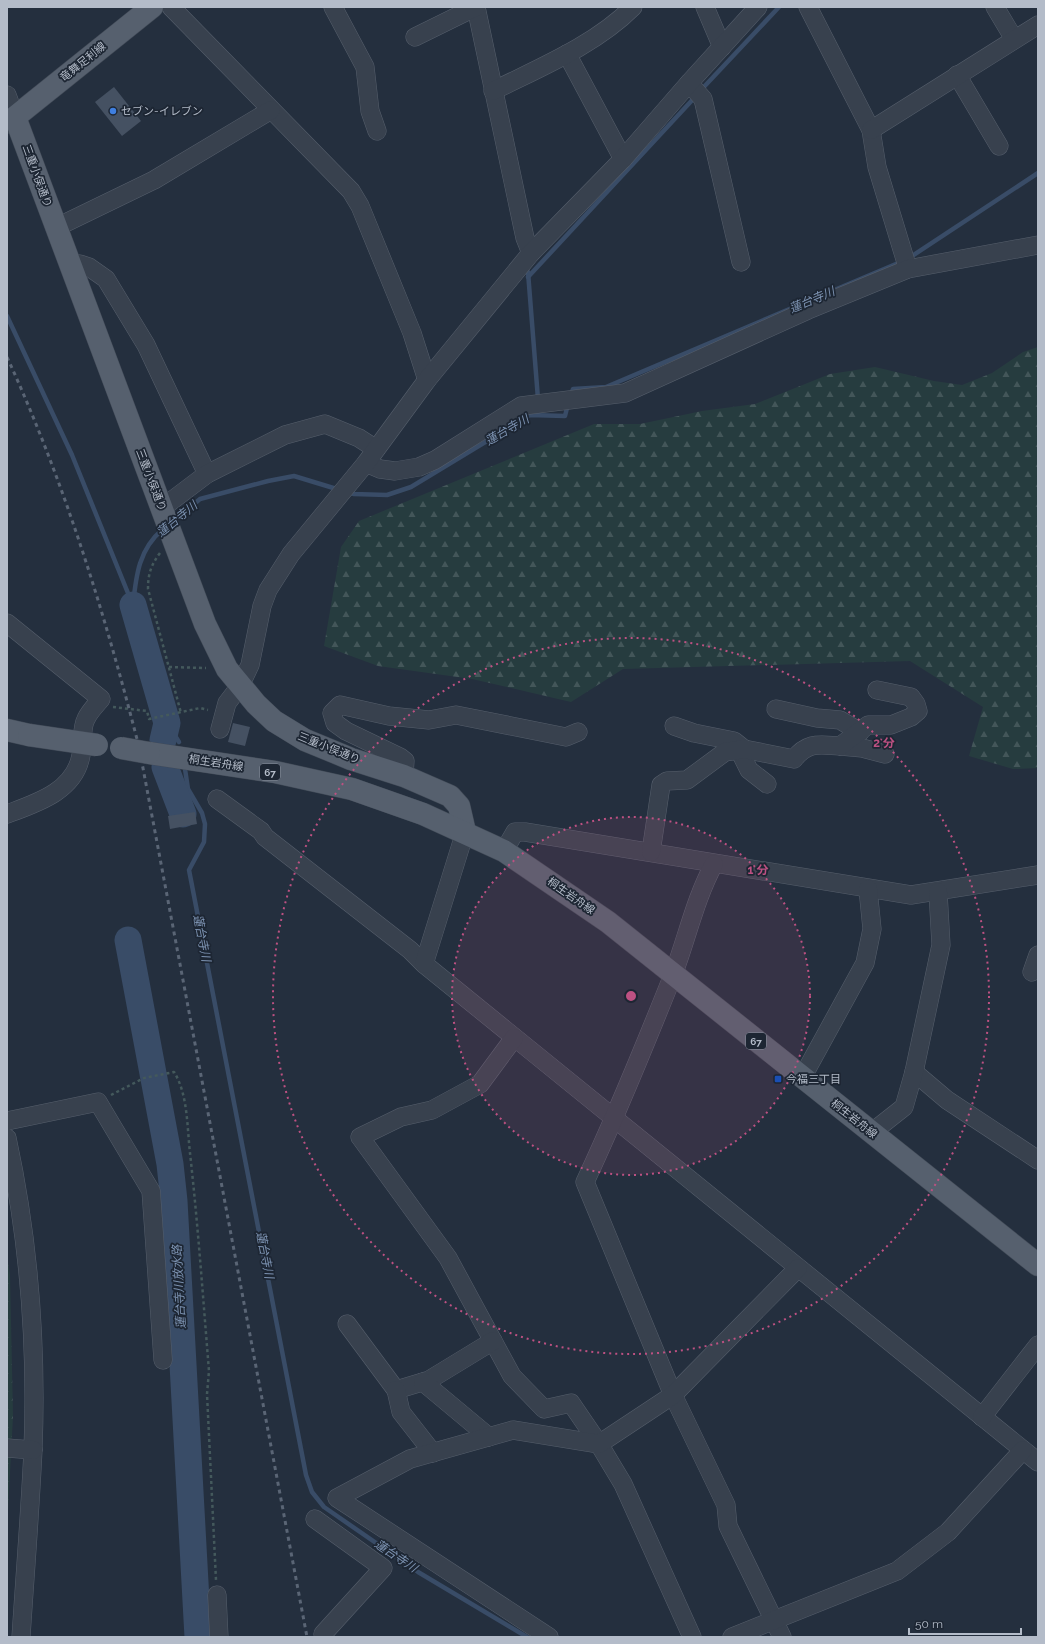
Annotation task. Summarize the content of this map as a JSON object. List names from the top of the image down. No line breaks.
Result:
{"streets":{"main road":["竜舞足利線","三重小俣通り","桐生岩舟線","67"]},"crossings":[["竜舞足利線","三重小俣通り"],["三重小俣通り","桐生岩舟線"]],"water":["蓮台寺川","蓮台寺川放水路"],"places":{"other":["セブン-イレブン"],"transit":["今福三丁目"]},"scale_bar":"50 m","rings":["2 分","1 分"]}
